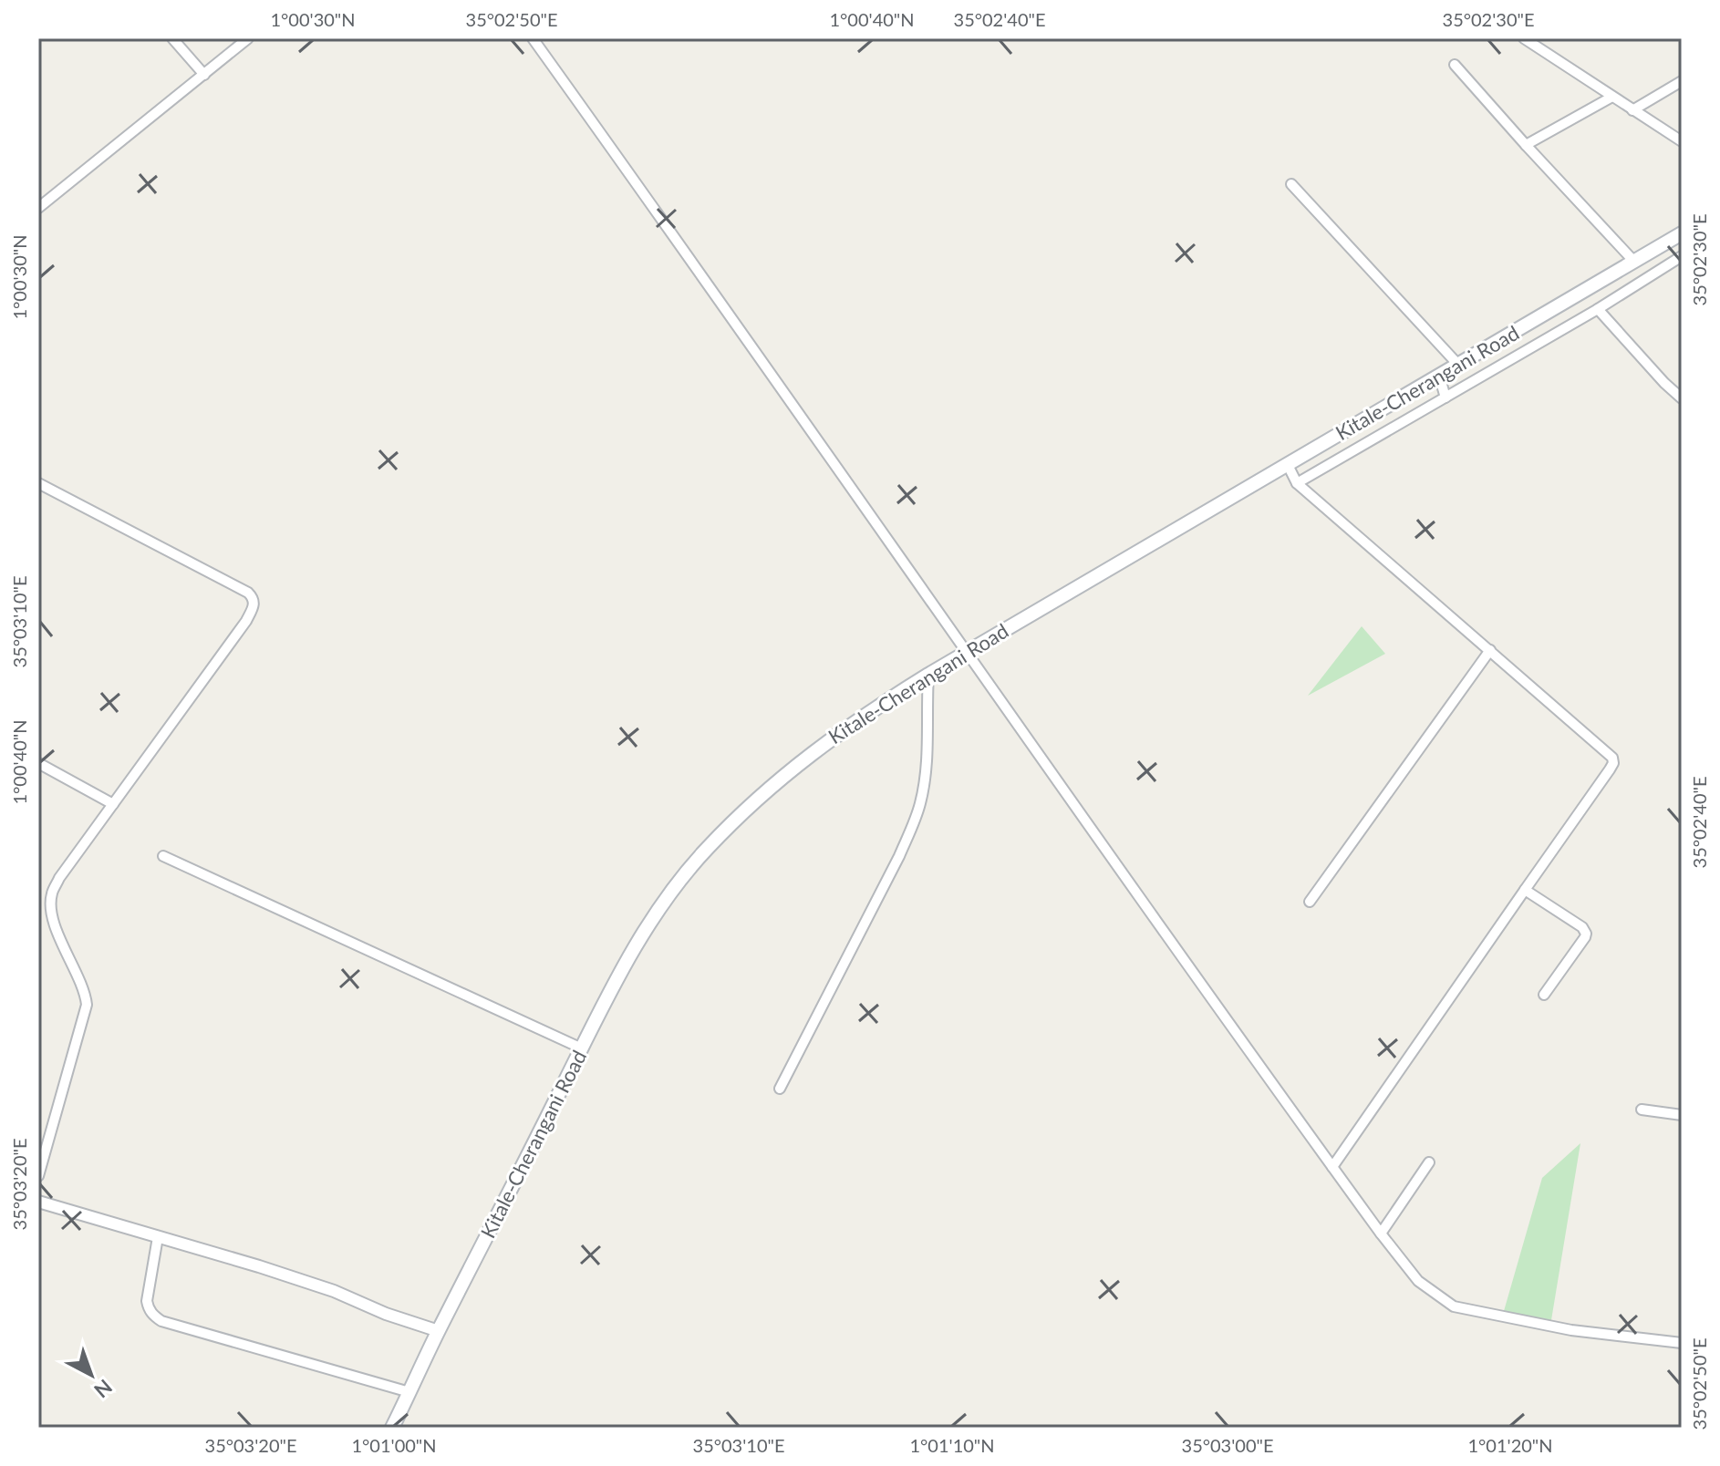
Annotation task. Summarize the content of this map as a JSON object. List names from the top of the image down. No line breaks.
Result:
{"streets":{"main road":["Kitale-Cherangani Road"]},"north":"bottom right","coordinates":["1°00'30\"N","35°02'50\"E","1°00'40\"N","35°02'40\"E","35°02'30\"E","35°03'10\"E","35°03'20\"E","1°01'00\"N","1°01'10\"N","35°03'00\"E","1°01'20\"N"]}
